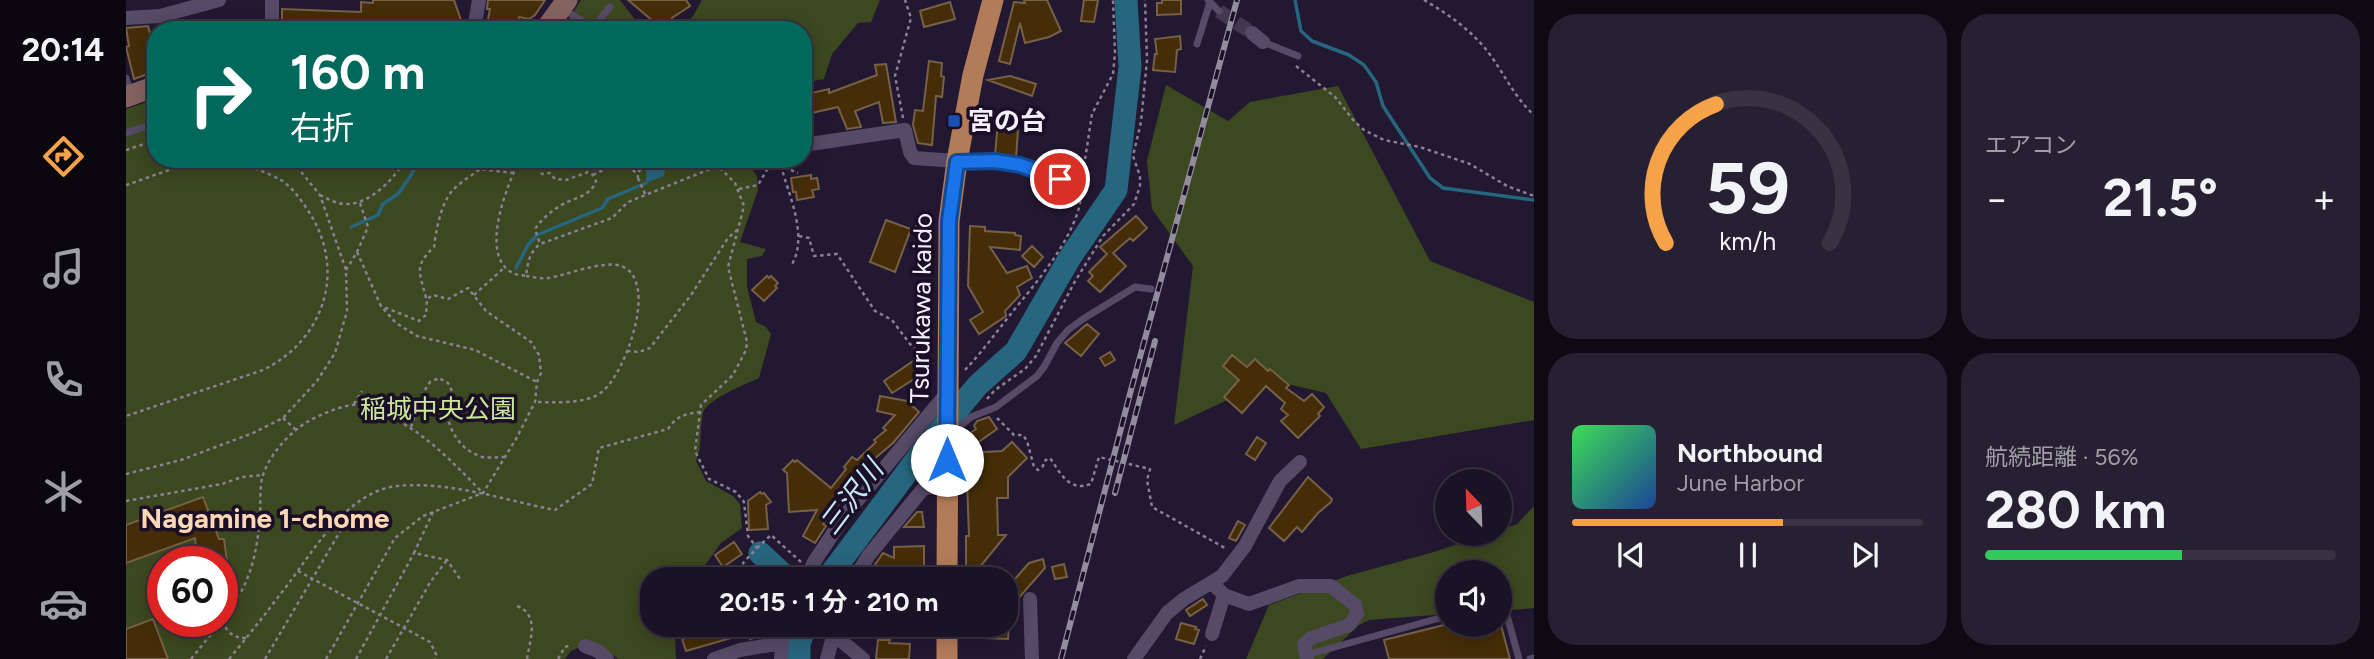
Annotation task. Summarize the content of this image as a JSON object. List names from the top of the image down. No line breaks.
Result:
{"streets":{"main road":["Tsurukawa kaido"]},"districts":["Nagamine 1-chome"],"water":["三沢川"],"parks":["稲城中央公園"],"places":{"transit":["宮の台"]},"north":"top left","page":{"tabs":"20:14","tile":["エアコン",["航続距離 · 56%","280 km"]],"turn":["160 m","右折"],"heat":["−","21.5°","+"],"song":["Northbound","June Harbor"],"limit":"60","trip":"20:15 · 1 分 · 210 m","gauge":["59","km/h"]}}
